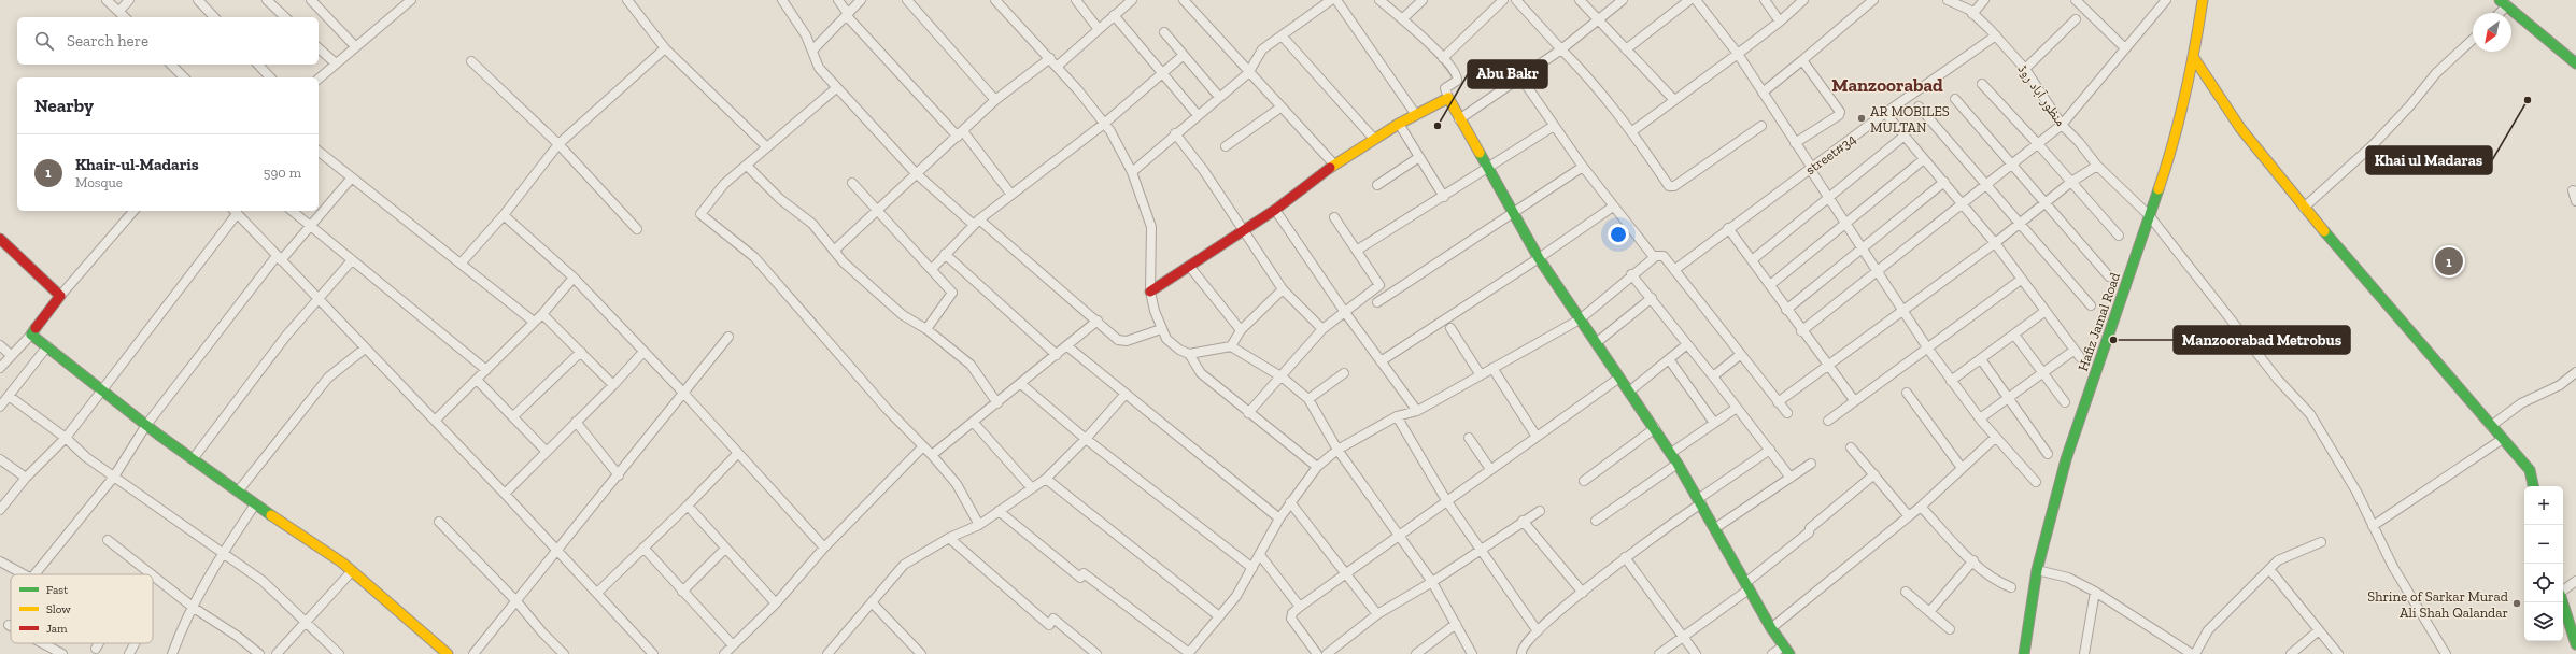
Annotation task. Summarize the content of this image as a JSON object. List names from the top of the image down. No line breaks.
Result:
{"streets":{"street":["منظور آباد روڈ","street#34","Hafiz Jamal Road"]},"crossings":[["منظور آباد روڈ","street#34"],["منظور آباد روڈ","Hafiz Jamal Road"]],"districts":["Manzoorabad"],"places":["Khai ul Madaras","AR MOBILES MULTAN","Abu Bakr","Manzoorabad Metrobus","Shrine of Sarkar Murad Ali Shah Qalandar"],"legend":["Fast","Slow","Jam"],"north":"bottom left","page":{"search":"Search here","heading":"Nearby","list":[{"mark":"1","name":"Khair-ul-Madaris","note":"Mosque","value":"590 m"}],"pins":"1","map_buttons":["+","−"]}}
